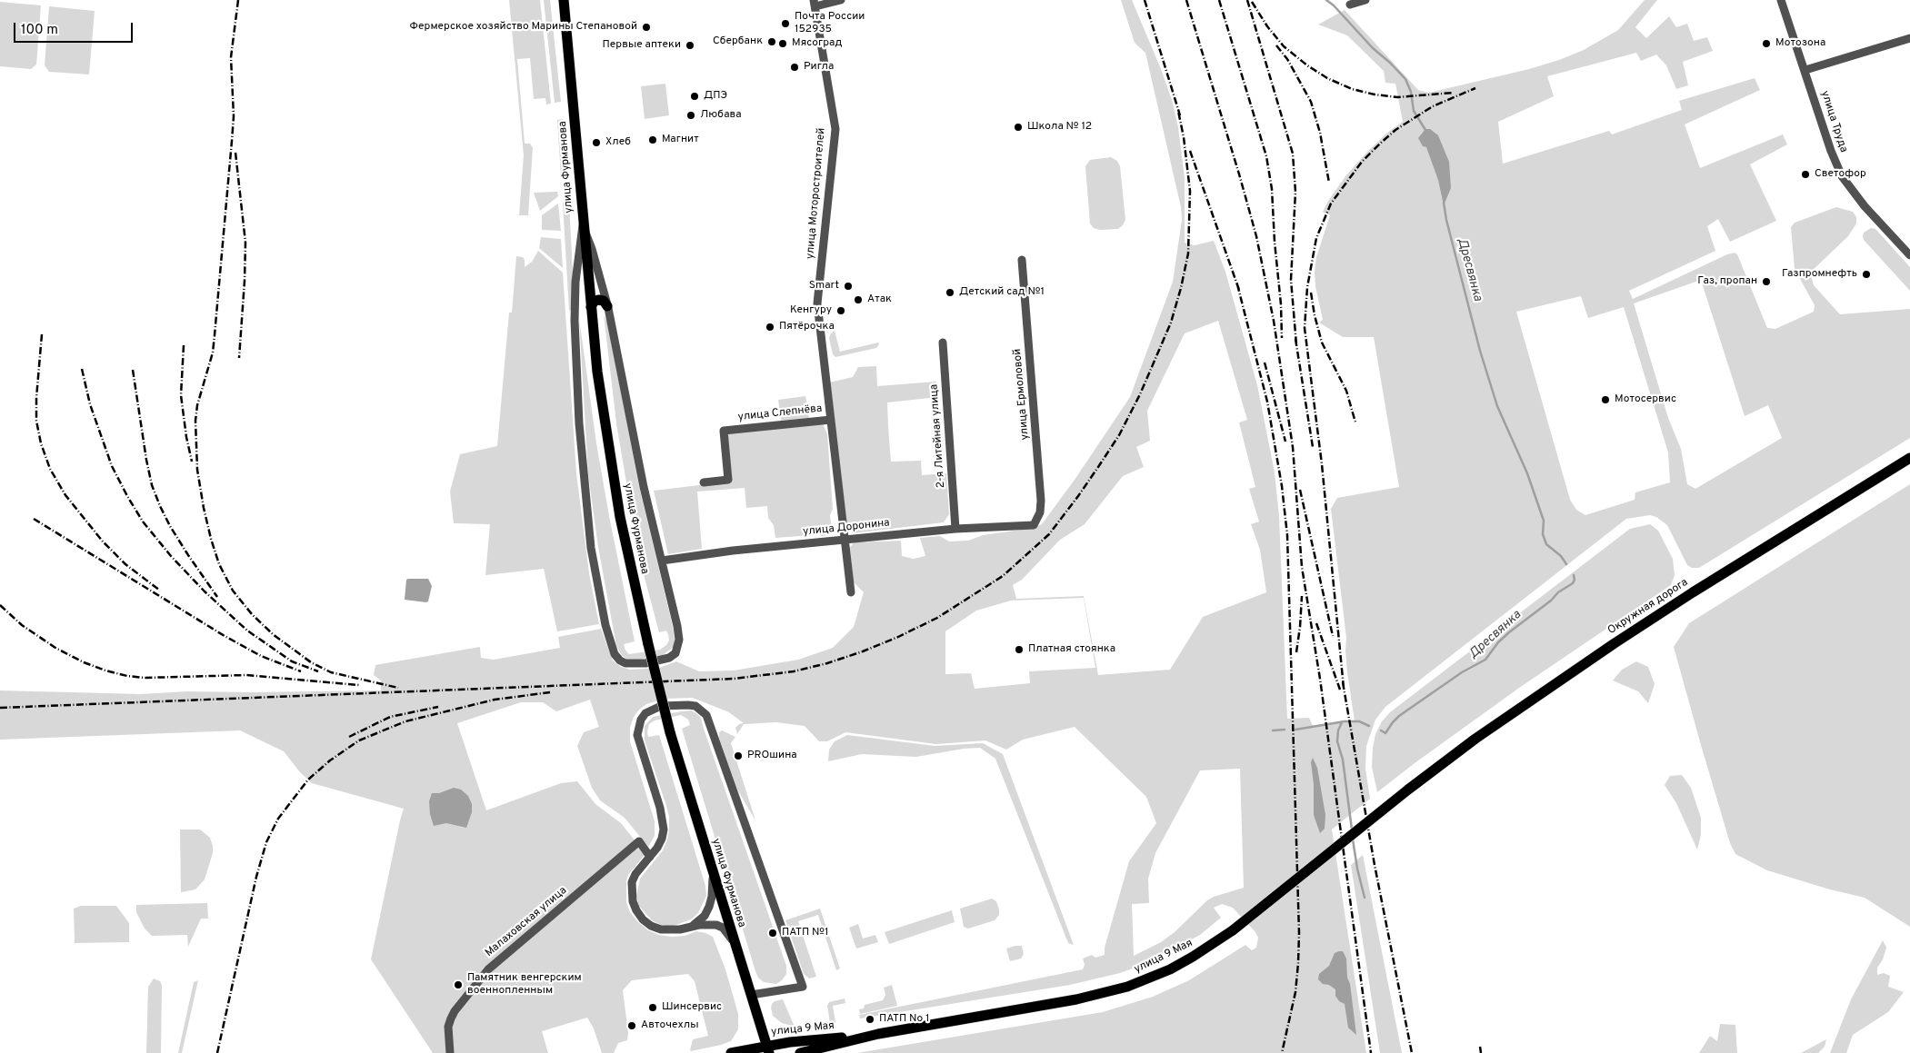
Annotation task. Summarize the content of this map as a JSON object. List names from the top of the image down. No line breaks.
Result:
{"streets":{"main road":["улица Фурманова","Окружная дорога","улица 9 Мая"],"street":["улица Труда","улица Моторостроителей","улица Ермоловой","улица Слепнёва","2-я Литейная улица","улица Доронина","Малаховская улица"]},"crossings":[["улица Фурманова","улица 9 Мая"],["улица Моторостроителей","улица Слепнёва"],["улица Моторостроителей","улица Доронина"],["улица Ермоловой","улица Доронина"],["2-я Литейная улица","улица Доронина"],["Окружная дорога","улица 9 Мая"]],"water":["Дресвянка"],"places":["Почта России 152935","Фермерское хозяйство Марины Степановой","Сбербанк","Мясоград","Мотозона","Первые аптеки","Ригла","ДПЭ","Любава","Школа № 12","Магнит","Хлеб","Светофор","Газпромнефть","Газ, пропан","Smart","Детский сад №1","Атак","Кенгуру","Пятёрочка","Мотосервис","Платная стоянка","PROшина","ПАТП №1","Памятник венгерским военнопленным","Шинсервис","ПАТП No 1","Авточехлы"],"scale_bar":"100 m"}
